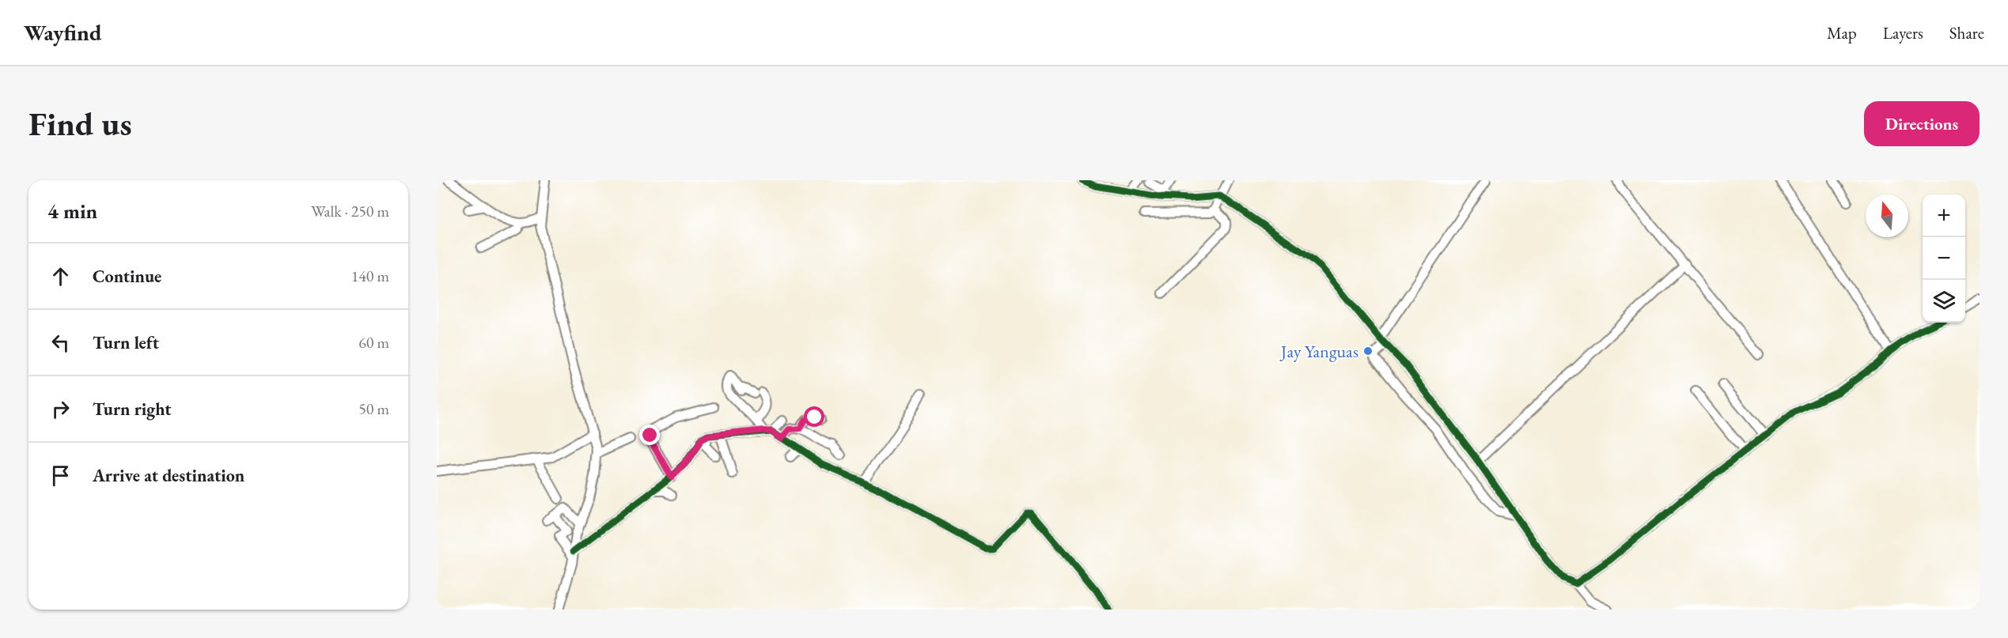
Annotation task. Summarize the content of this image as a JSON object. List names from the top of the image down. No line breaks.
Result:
{"places":["Jay Yanguas"],"north":"top","page":{"header":"Wayfind","nav":["Map","Layers","Share"],"buttons":"Directions","title":"Find us","heading":["4 min","Walk · 250 m"],"map_buttons":["+","−"],"list":[["Continue","140 m"],["Turn left","60 m"],["Turn right","50 m"],"Arrive at destination"]}}
